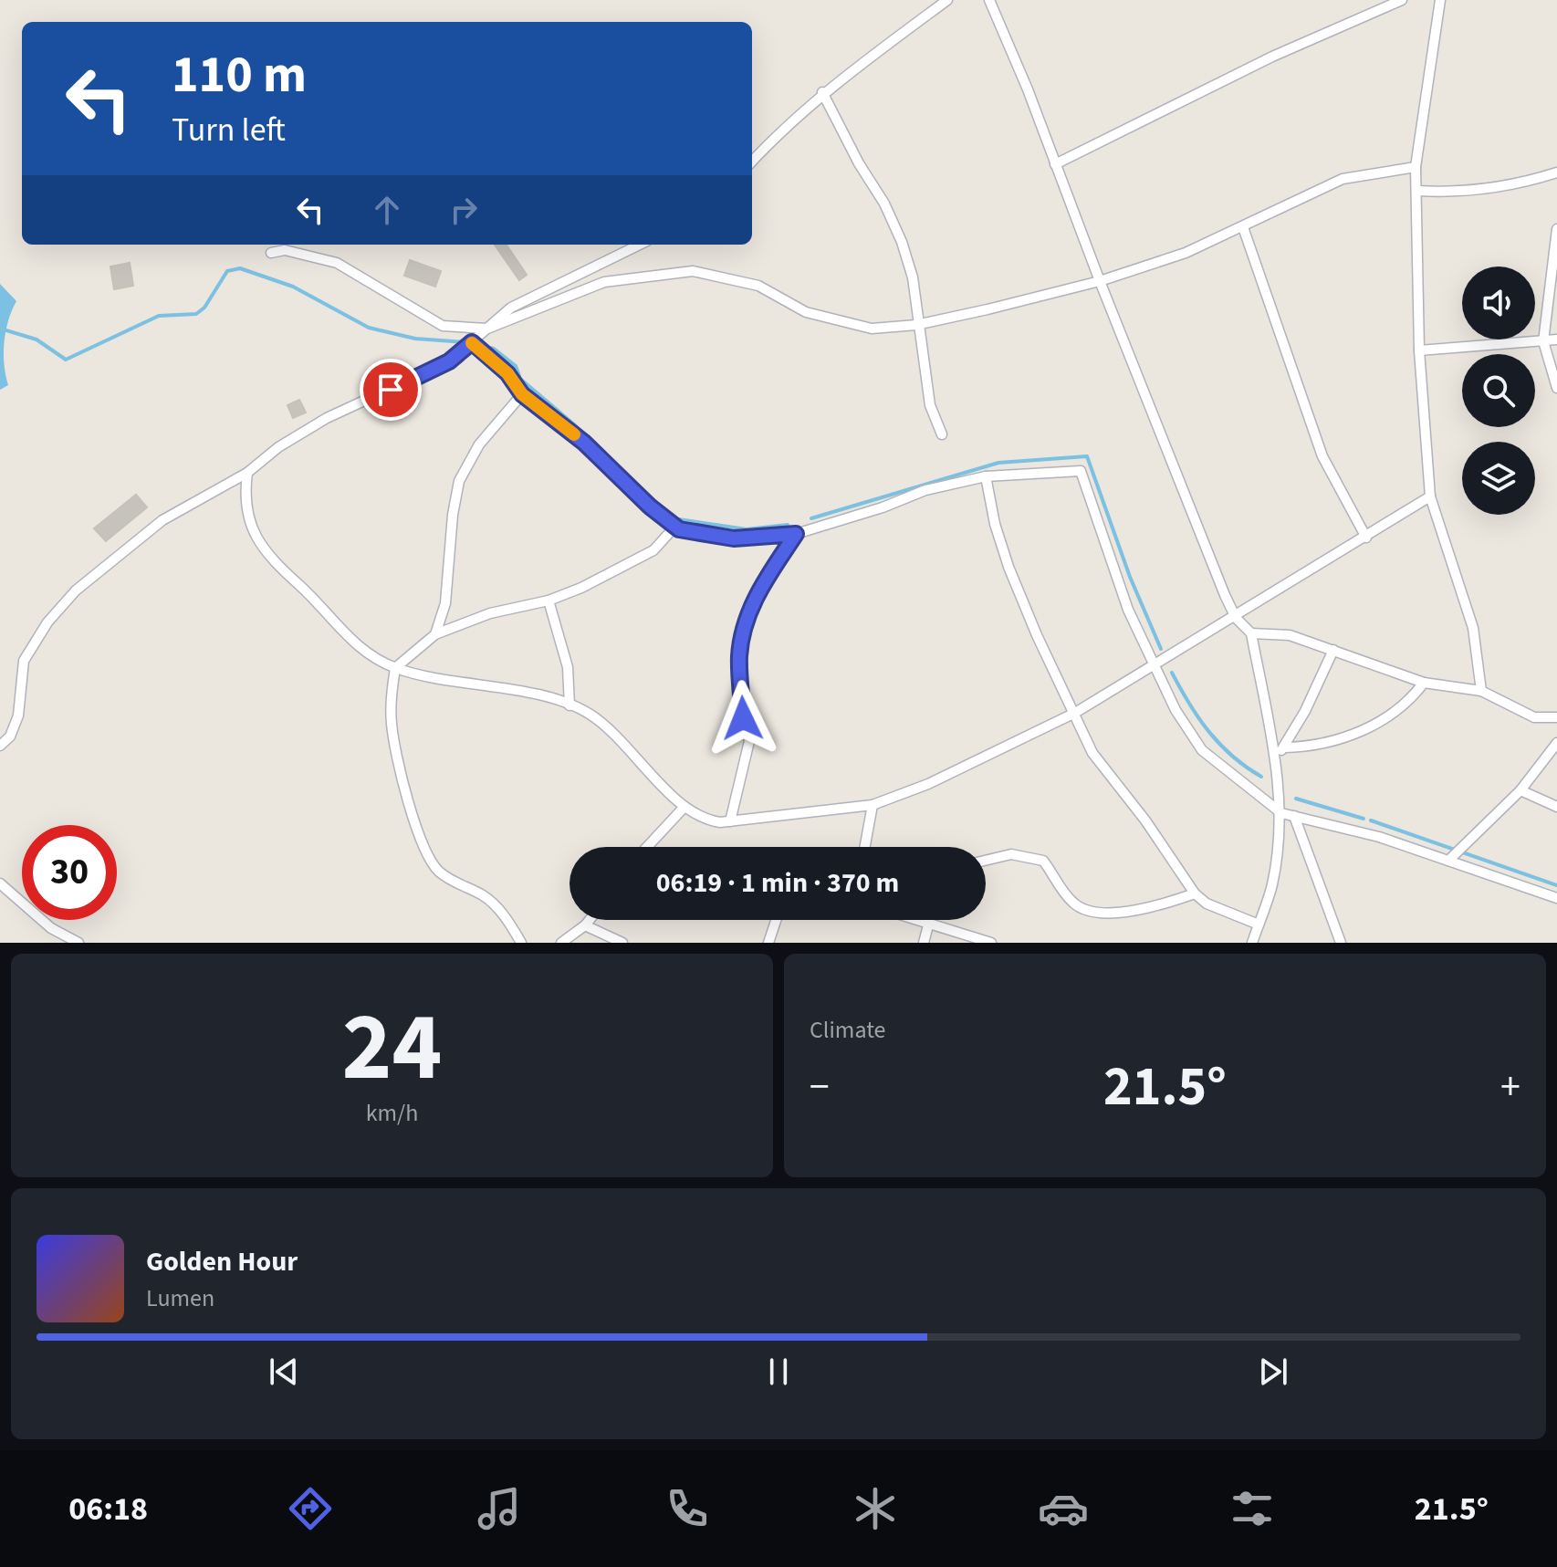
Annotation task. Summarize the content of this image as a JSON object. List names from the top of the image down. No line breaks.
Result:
{"page":{"turn":["110 m","Turn left"],"limit":"30","trip":"06:19 · 1 min · 370 m","tile":[["24","km/h"],"Climate"],"heat":["−","21.5°","+"],"song":["Golden Hour","Lumen"],"tabs":["06:18","21.5°"]}}
